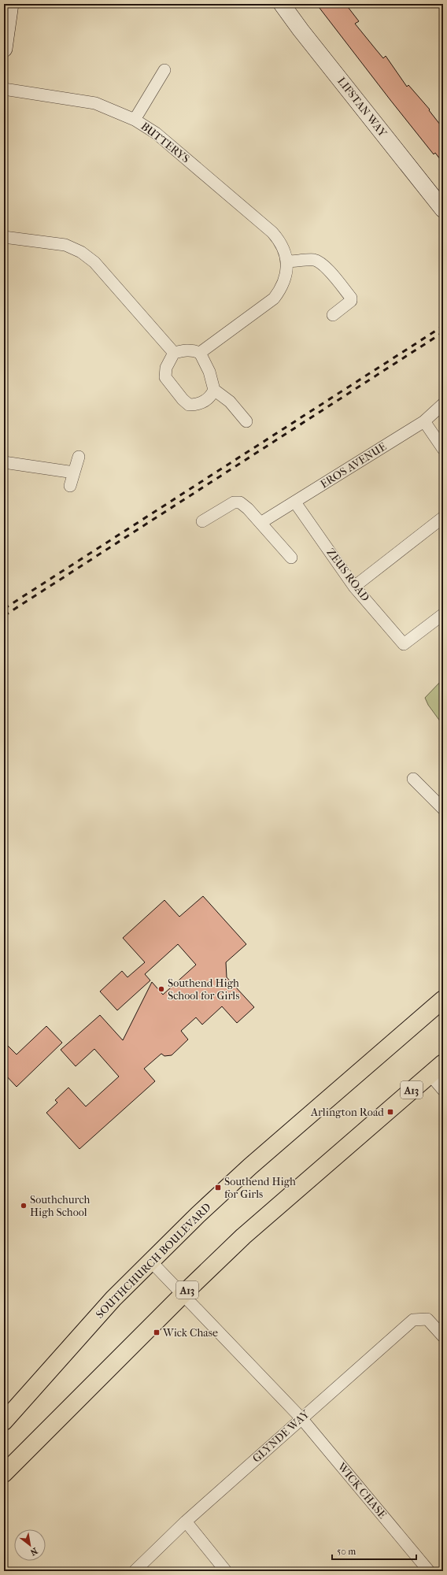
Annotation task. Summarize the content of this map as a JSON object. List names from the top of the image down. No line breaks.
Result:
{"streets":{"main road":["A13","SOUTHCHURCH BOULEVARD"],"street":["LIFSTAN WAY","BUTTERYS","EROS AVENUE","ZEUS ROAD","GLYNDE WAY","WICK CHASE"]},"crossings":[["EROS AVENUE","ZEUS ROAD"],["A13","WICK CHASE"],["SOUTHCHURCH BOULEVARD","WICK CHASE"],["GLYNDE WAY","WICK CHASE"]],"places":{"other":["Southend High School for Girls","Southchurch High School"],"transit":["Arlington Road","Southend High for Girls","Wick Chase"]},"scale_bar":"50 m","north":"bottom right"}
